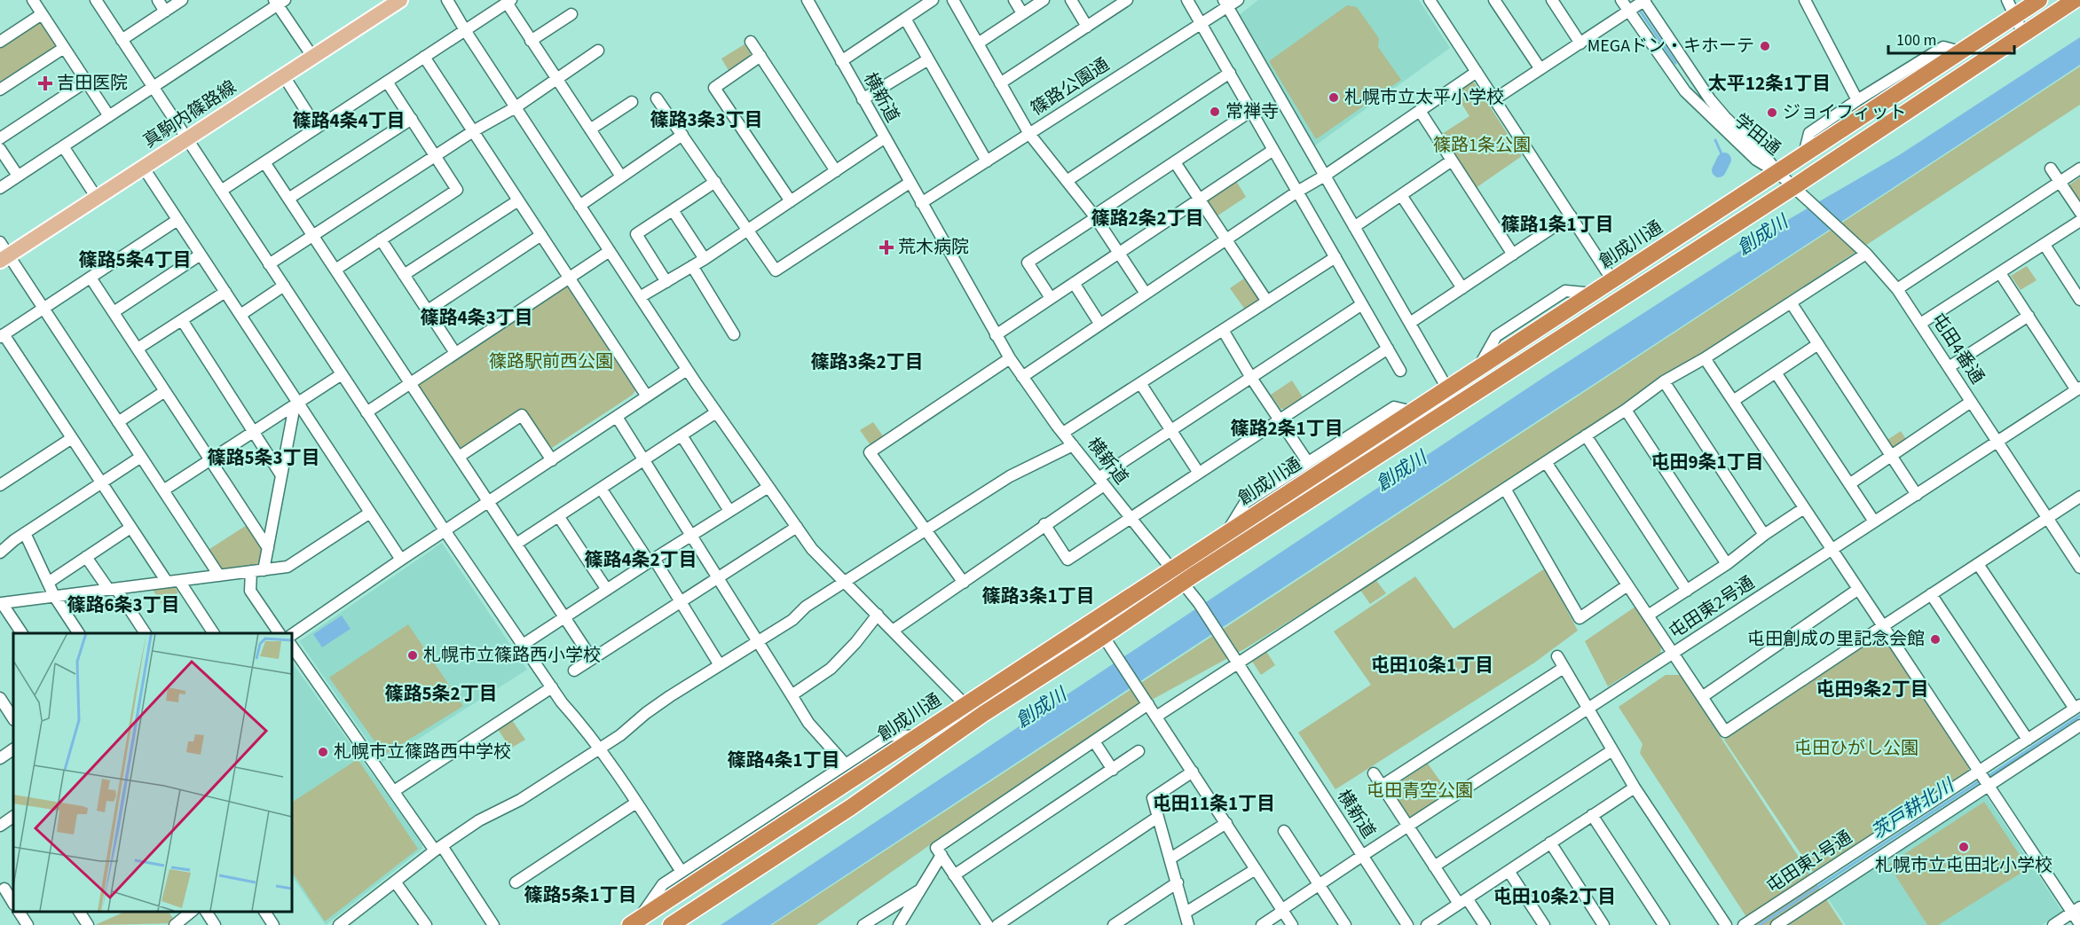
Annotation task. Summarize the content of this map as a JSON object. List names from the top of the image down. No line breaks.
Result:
{"streets":{"highway":["創成川通"],"main road":["真駒内篠路線"],"street":["篠路公園通","横新道","学田通","屯田4番通","屯田東2号通","屯田東1号通"]},"crossings":[["篠路公園通","横新道"],["横新道","創成川通"],["横新道","屯田東2号通"],["学田通","創成川通"],["学田通","屯田4番通"],["創成川通","屯田4番通"],["屯田4番通","屯田東2号通"]],"districts":["太平12条1丁目","篠路3条3丁目","篠路4条4丁目","篠路2条2丁目","篠路1条1丁目","篠路5条4丁目","篠路4条3丁目","篠路3条2丁目","篠路2条1丁目","篠路5条3丁目","屯田9条1丁目","篠路4条2丁目","篠路3条1丁目","篠路6条3丁目","屯田10条1丁目","屯田9条2丁目","篠路5条2丁目","篠路4条1丁目","屯田11条1丁目","篠路5条1丁目","屯田10条2丁目"],"water":["創成川","茨戸耕北川"],"parks":["篠路1条公園","篠路駅前西公園","屯田ひがし公園","屯田青空公園"],"places":{"other":["MEGAドン・キホーテ","札幌市立太平小学校","常禅寺","ジョイフィット","屯田創成の里記念会館","札幌市立篠路西小学校","札幌市立篠路西中学校","札幌市立屯田北小学校"],"health":["吉田医院","荒木病院"]},"scale_bar":"100 m"}
